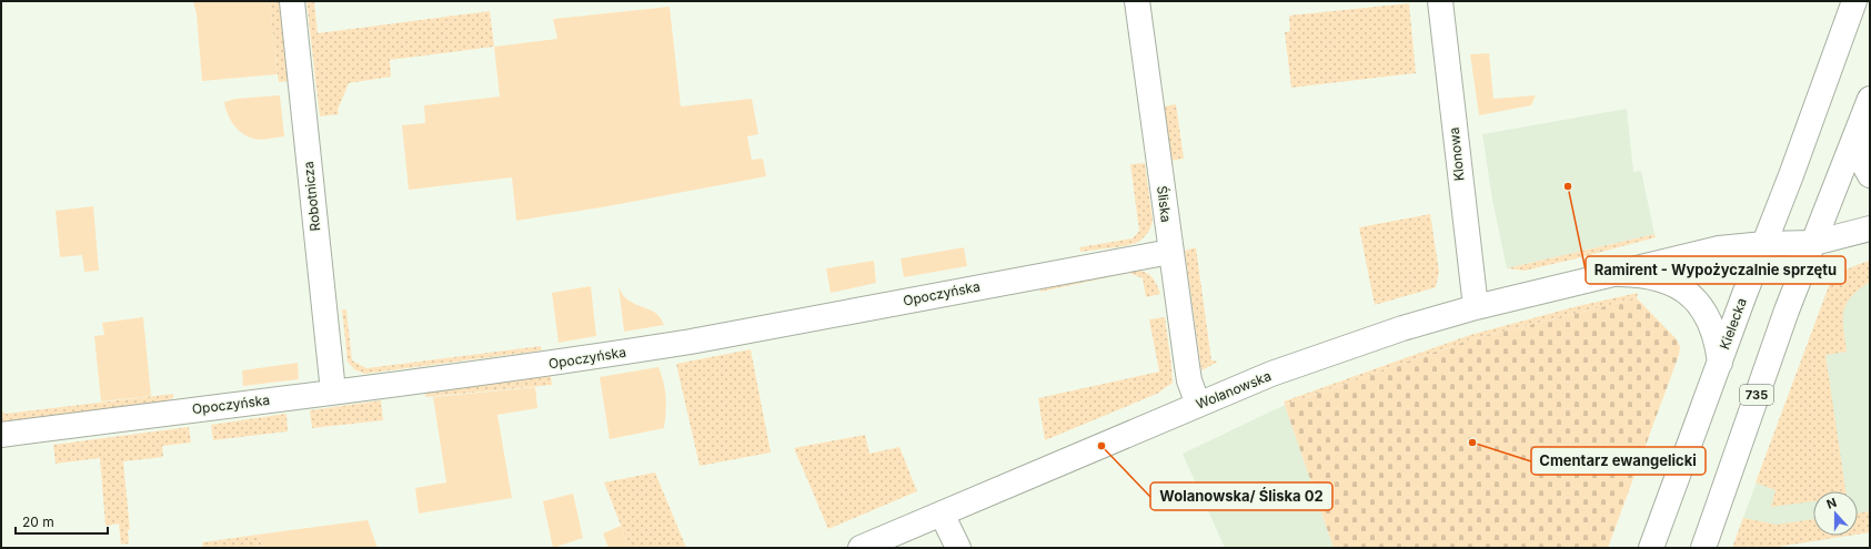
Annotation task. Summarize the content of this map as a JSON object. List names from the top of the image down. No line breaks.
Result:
{"streets":{"street":["Klonowa","Robotnicza","Śliska","Opoczyńska","Kielecka","Wolanowska","735"]},"crossings":[["Klonowa","Wolanowska"],["Robotnicza","Opoczyńska"],["Śliska","Opoczyńska"],["Śliska","Wolanowska"],["Kielecka","Wolanowska"],["Wolanowska","735"]],"places":["Ramirent - Wypożyczalnie sprzętu","Cmentarz ewangelicki","Wolanowska/ Śliska 02"],"scale_bar":"20 m","north":"top"}
